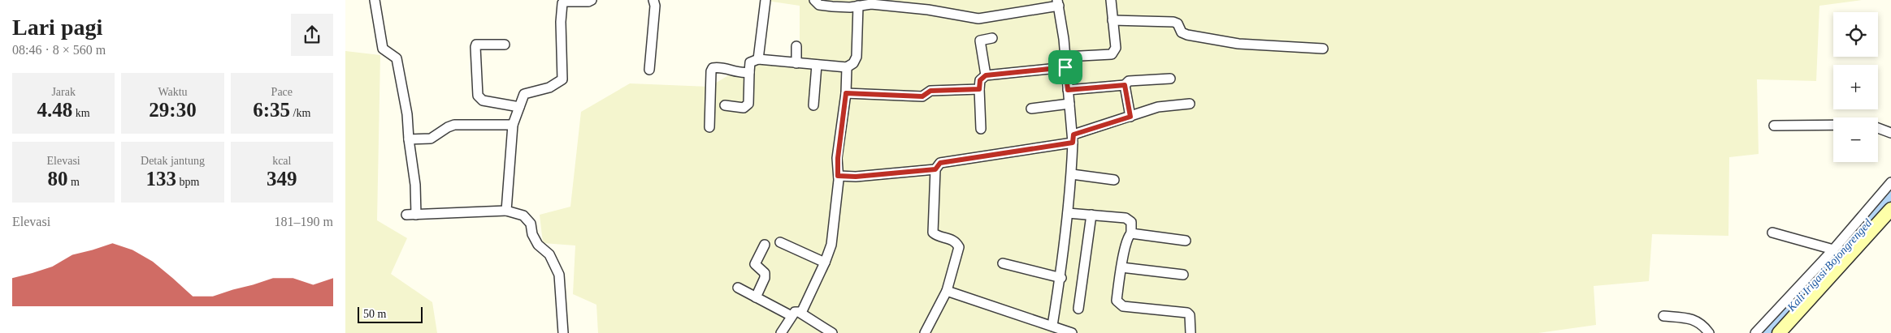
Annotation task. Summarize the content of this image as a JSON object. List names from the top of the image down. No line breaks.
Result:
{"water":["Kali Irigasi Bojongrenged"],"scale_bar":"50 m","page":{"heading":["Lari pagi","08:46 · 8 × 560 m"],"map_buttons":["+","−"],"stats":[["Jarak","4.48 km"],["Waktu","29:30"],["Pace","6:35 /km"],["Elevasi","80 m"],["Detak jantung","133 bpm"],["kcal","349"]],"chart":["Elevasi","181–190 m"],"scale":"50 m"}}
